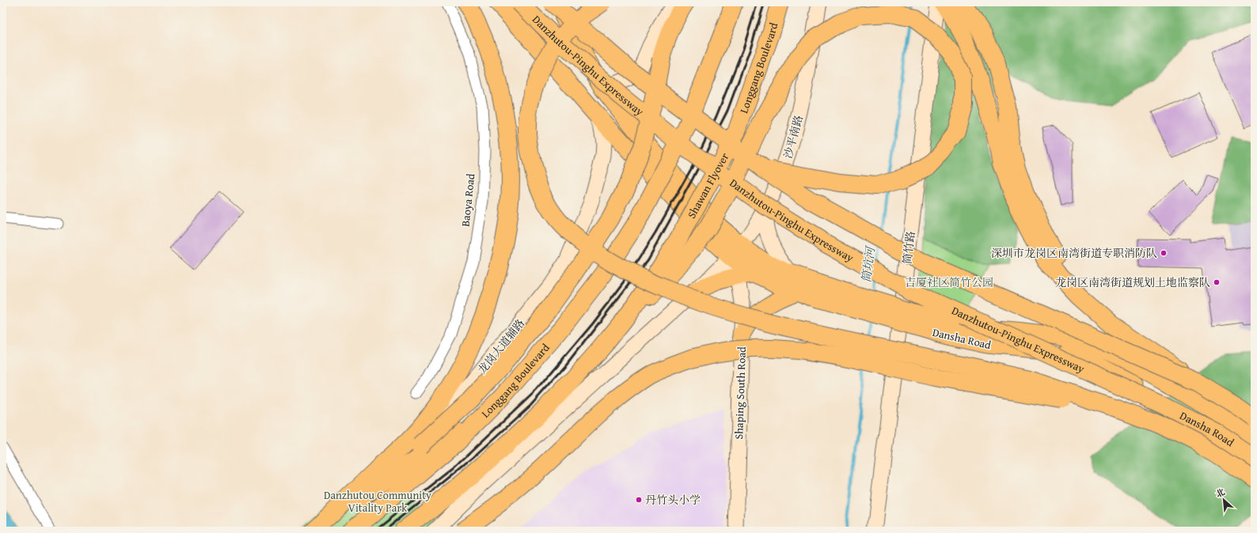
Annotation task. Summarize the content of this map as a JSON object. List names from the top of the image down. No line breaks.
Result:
{"streets":{"highway":["Danzhutou-Pinghu Expressway","Longgang Boulevard","Shawan Flyover"],"main road":["沙平南路","简竹路","Dansha Road","龙岗大道辅路","Shaping South Road"],"street":["Baoya Road"]},"crossings":[["Danzhutou-Pinghu Expressway","Dansha Road"],["Longgang Boulevard","Shawan Flyover"],["沙平南路","Dansha Road"],["沙平南路","Shaping South Road"],["Dansha Road","Shaping South Road"]],"water":["简坑河"],"parks":["吉厦社区简竹公园","Danzhutou Community Vitality Park"],"places":["深圳市龙岗区南湾街道专职消防队","龙岗区南湾街道规划土地监察队","丹竹头小学"],"north":"top left"}
